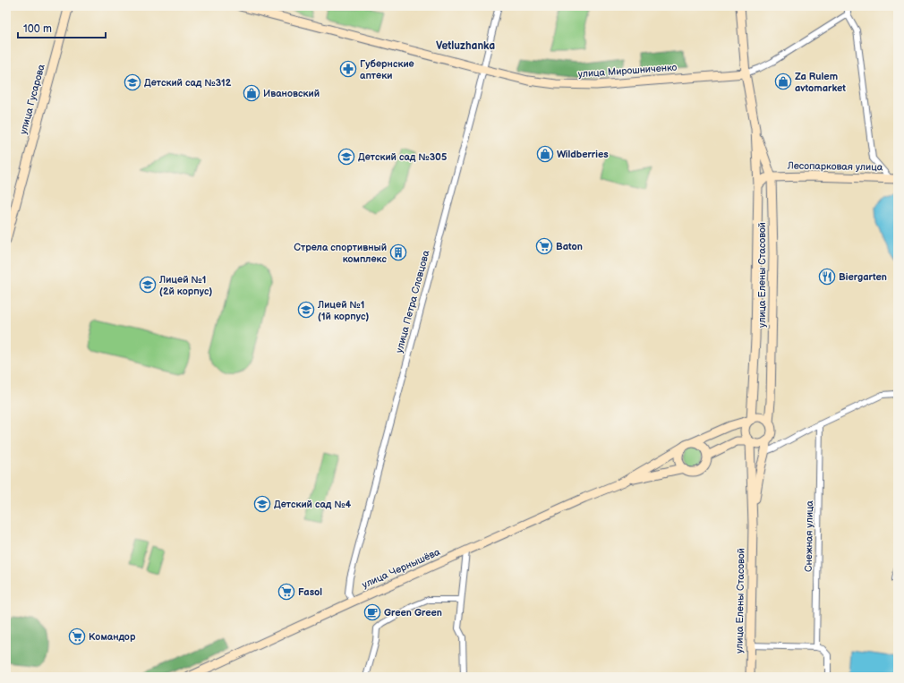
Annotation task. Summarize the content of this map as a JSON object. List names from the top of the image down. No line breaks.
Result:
{"streets":{"street":["улица Мирошниченко","улица Гусарова","Лесопарковая улица","улица Елены Стасовой","улица Петра Словцова","Снежная улица","улица Чернышёва"]},"crossings":[["улица Мирошниченко","улица Елены Стасовой"],["улица Мирошниченко","улица Петра Словцова"],["Лесопарковая улица","улица Елены Стасовой"],["улица Елены Стасовой","улица Чернышёва"],["улица Петра Словцова","улица Чернышёва"]],"districts":["Vetluzhanka"],"places":{"pharmacy":["Губернские аптеки"],"shop":["Za Rulem avtomarket","Ивановский","Wildberries"],"school or university":["Детский сад №312","Детский сад №305","Лицей №1 (2й корпус)","Лицей №1 (1й корпус)","Детский сад №4"],"supermarket":["Baton","Fasol","Командор"],"building":["Стрела спортивный комплекс"],"restaurant":["Biergarten"],"cafe":["Green Green"]},"scale_bar":"100 m"}
